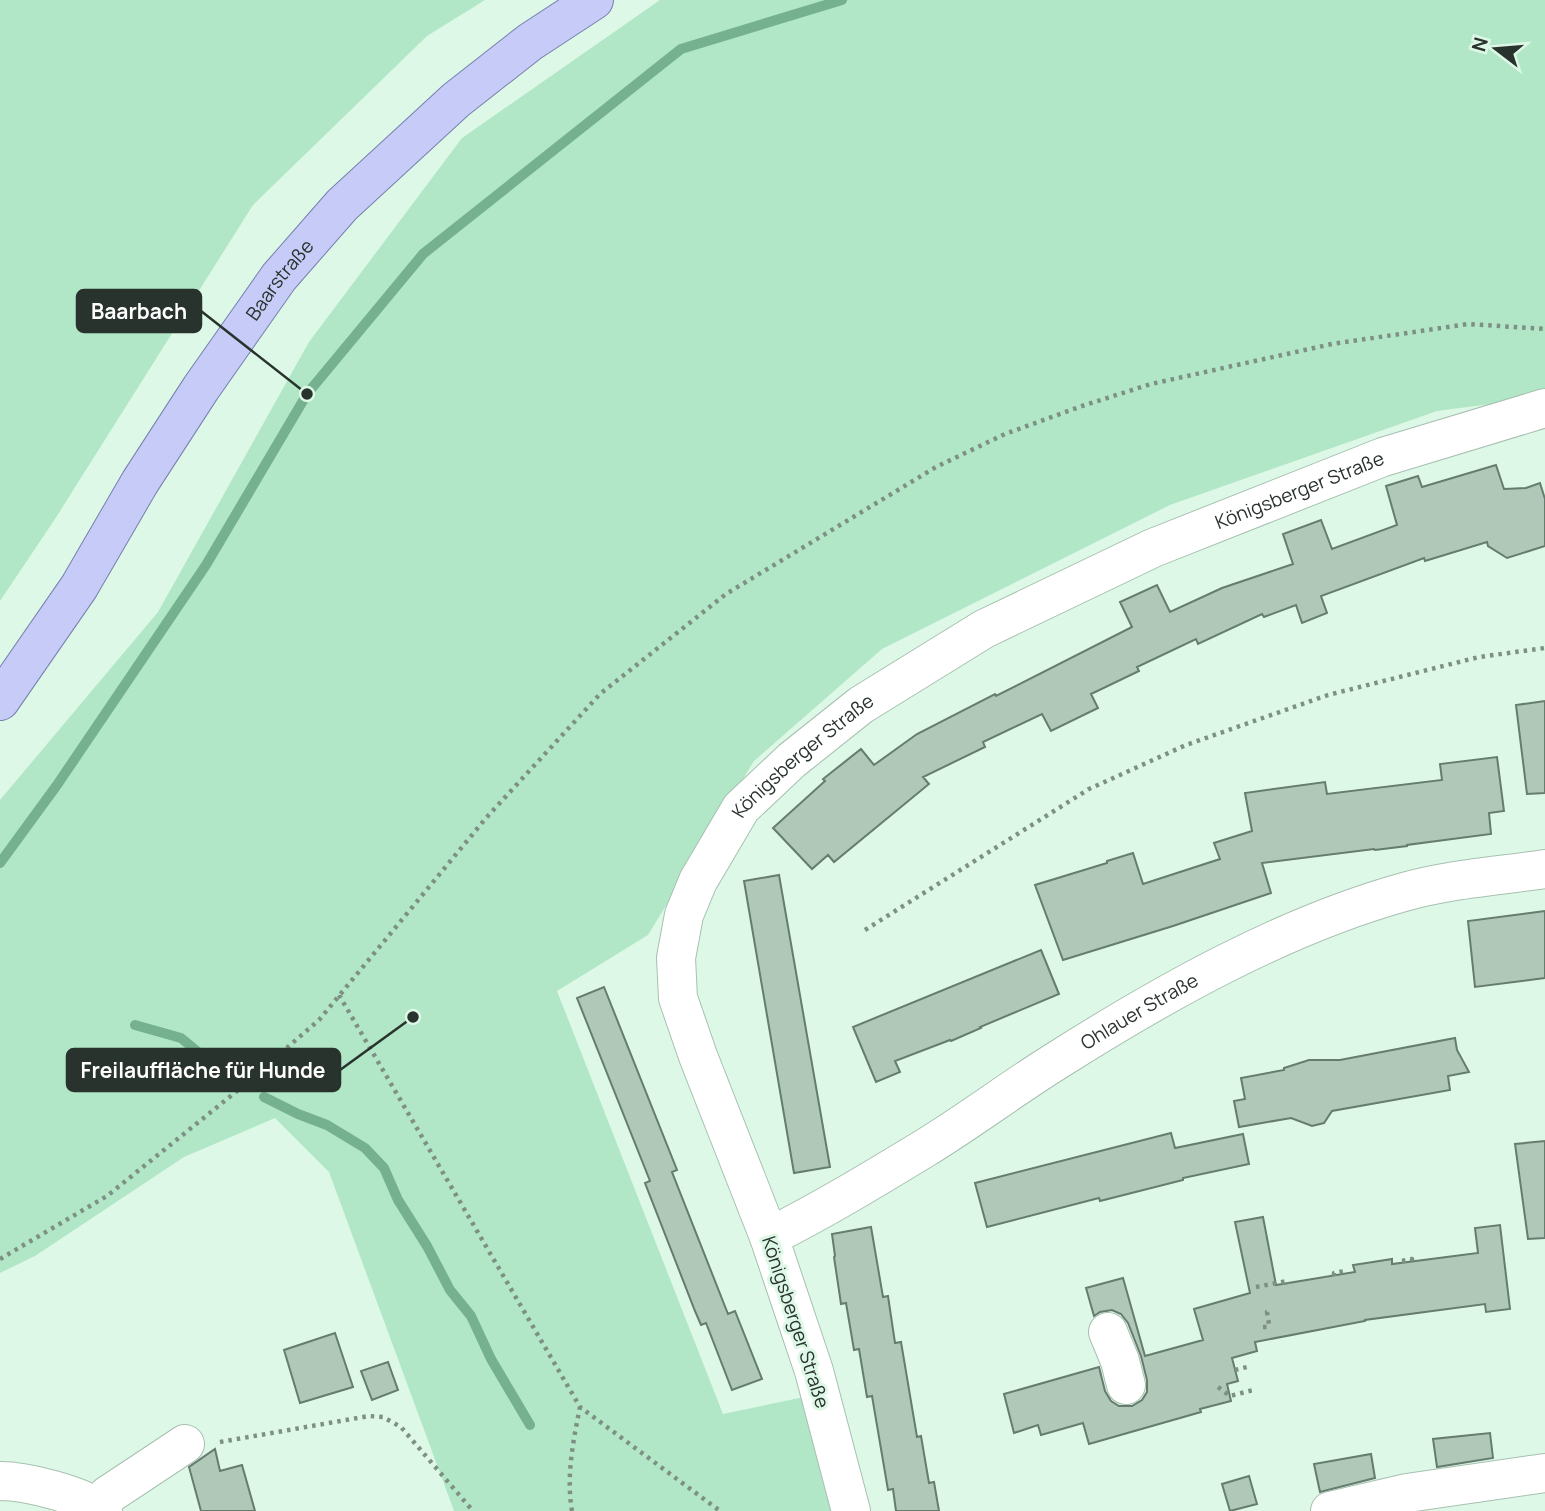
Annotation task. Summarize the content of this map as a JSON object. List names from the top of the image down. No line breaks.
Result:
{"streets":{"main road":["Baarstraße"],"street":["Königsberger Straße","Ohlauer Straße"]},"crossings":[["Königsberger Straße","Ohlauer Straße"]],"places":["Baarbach","Freilauffläche für Hunde"],"north":"left"}
